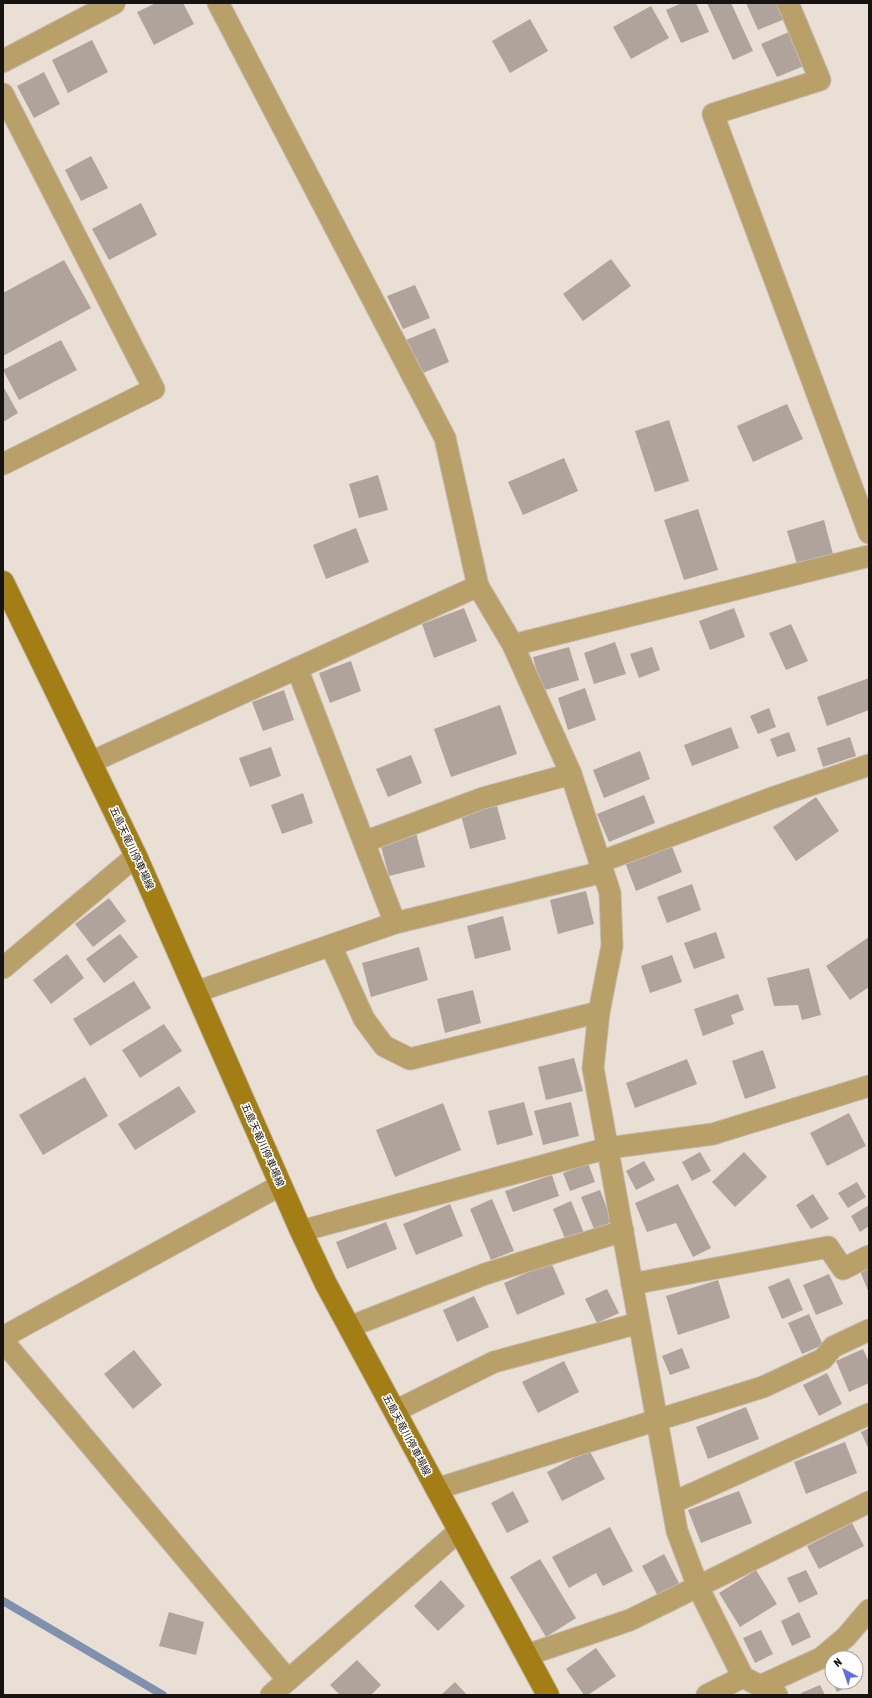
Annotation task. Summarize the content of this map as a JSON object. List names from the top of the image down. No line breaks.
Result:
{"streets":{"main road":["五島天竜川停車場線"]},"north":"top left"}
